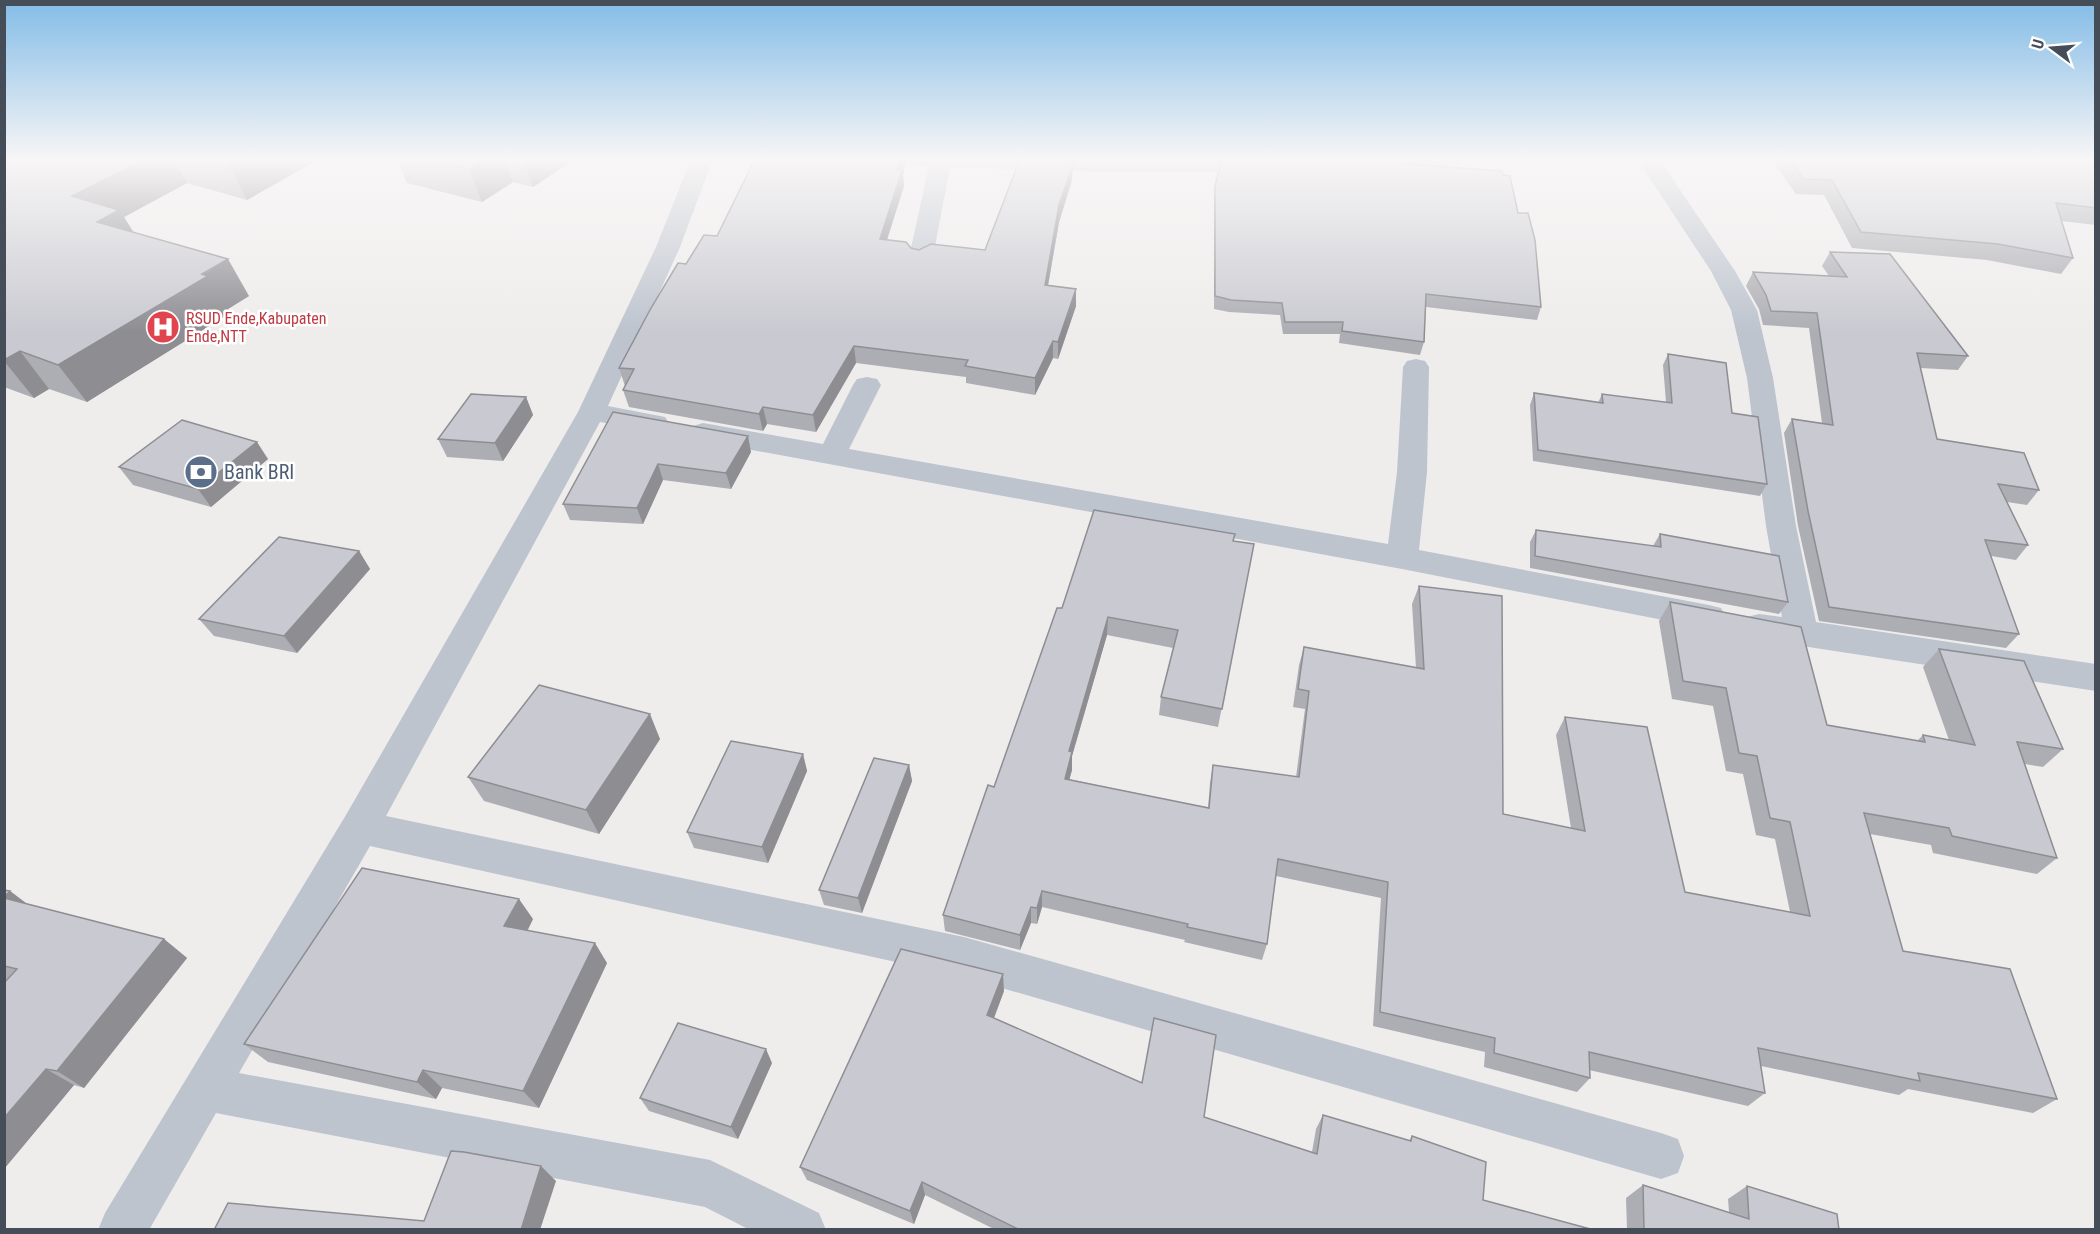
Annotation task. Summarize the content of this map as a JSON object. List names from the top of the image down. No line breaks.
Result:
{"places":{"hospital":["RSUD Ende,Kabupaten Ende,NTT"],"bank":["Bank BRI"]},"north":"left"}
